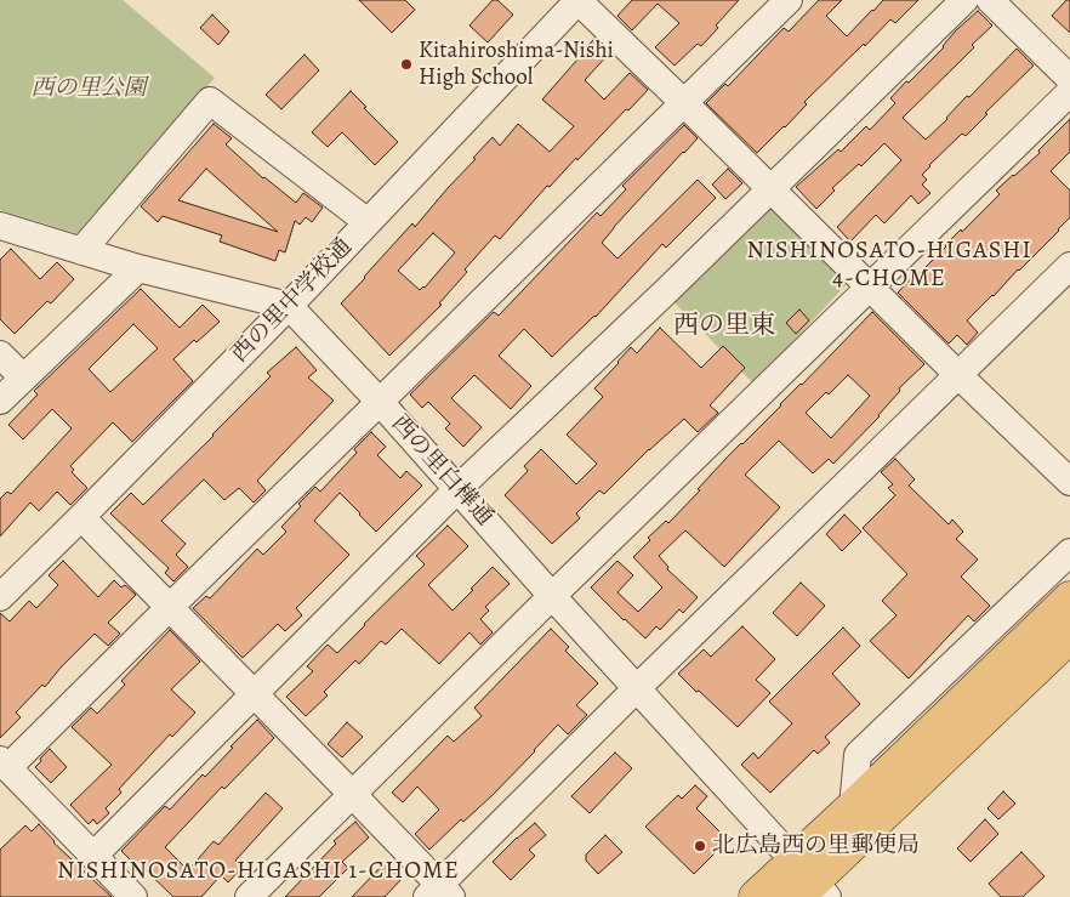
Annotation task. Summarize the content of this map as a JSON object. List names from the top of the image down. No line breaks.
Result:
{"streets":{"street":["西の里中学校通","西の里白樺通"]},"crossings":[["西の里中学校通","西の里白樺通"]],"districts":["NISHINOSATO-HIGASHI 4-CHOME","西の里東","NISHINOSATO-HIGASHI 1-CHOME"],"parks":["西の里公園"],"places":["Kitahiroshima-Nishi High School","北広島西の里郵便局"]}
